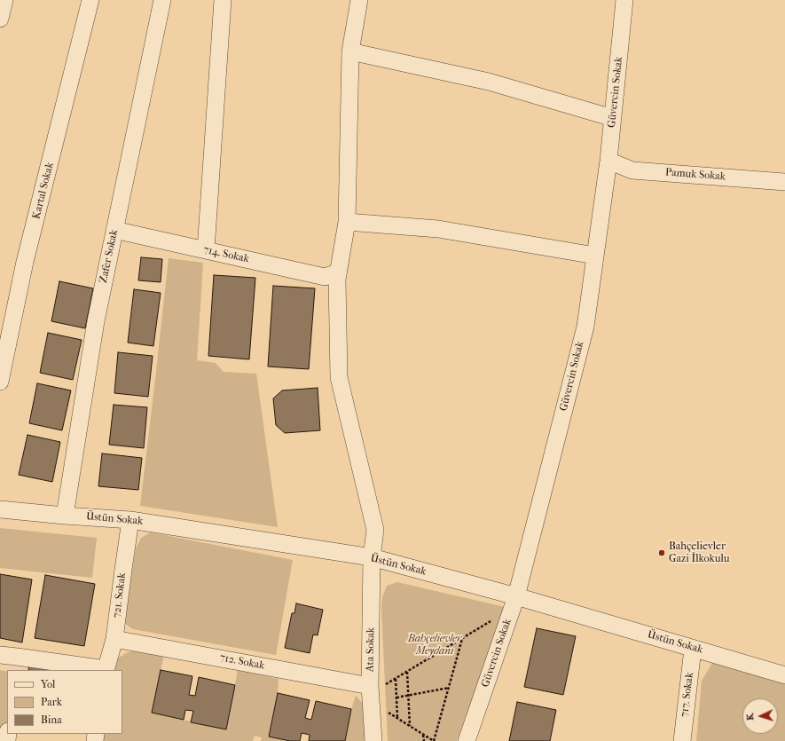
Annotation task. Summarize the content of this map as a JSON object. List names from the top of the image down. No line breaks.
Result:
{"streets":{"street":["Güvercin Sokak","Pamuk Sokak","Kartal Sokak","714. Sokak","Zafer Sokak","Üstün Sokak","721. Sokak","Ata Sokak","712. Sokak","717. Sokak"]},"crossings":[["Güvercin Sokak","Pamuk Sokak"],["Güvercin Sokak","Üstün Sokak"],["714. Sokak","Zafer Sokak"],["714. Sokak","Ata Sokak"],["Zafer Sokak","Üstün Sokak"],["Üstün Sokak","721. Sokak"],["Üstün Sokak","Ata Sokak"],["Üstün Sokak","717. Sokak"],["721. Sokak","712. Sokak"],["Ata Sokak","712. Sokak"]],"parks":["Bahçelievler Meydanı"],"places":["Bahçelievler Gazi İlkokulu"],"legend":["Yol","Park","Bina"],"north":"left"}
